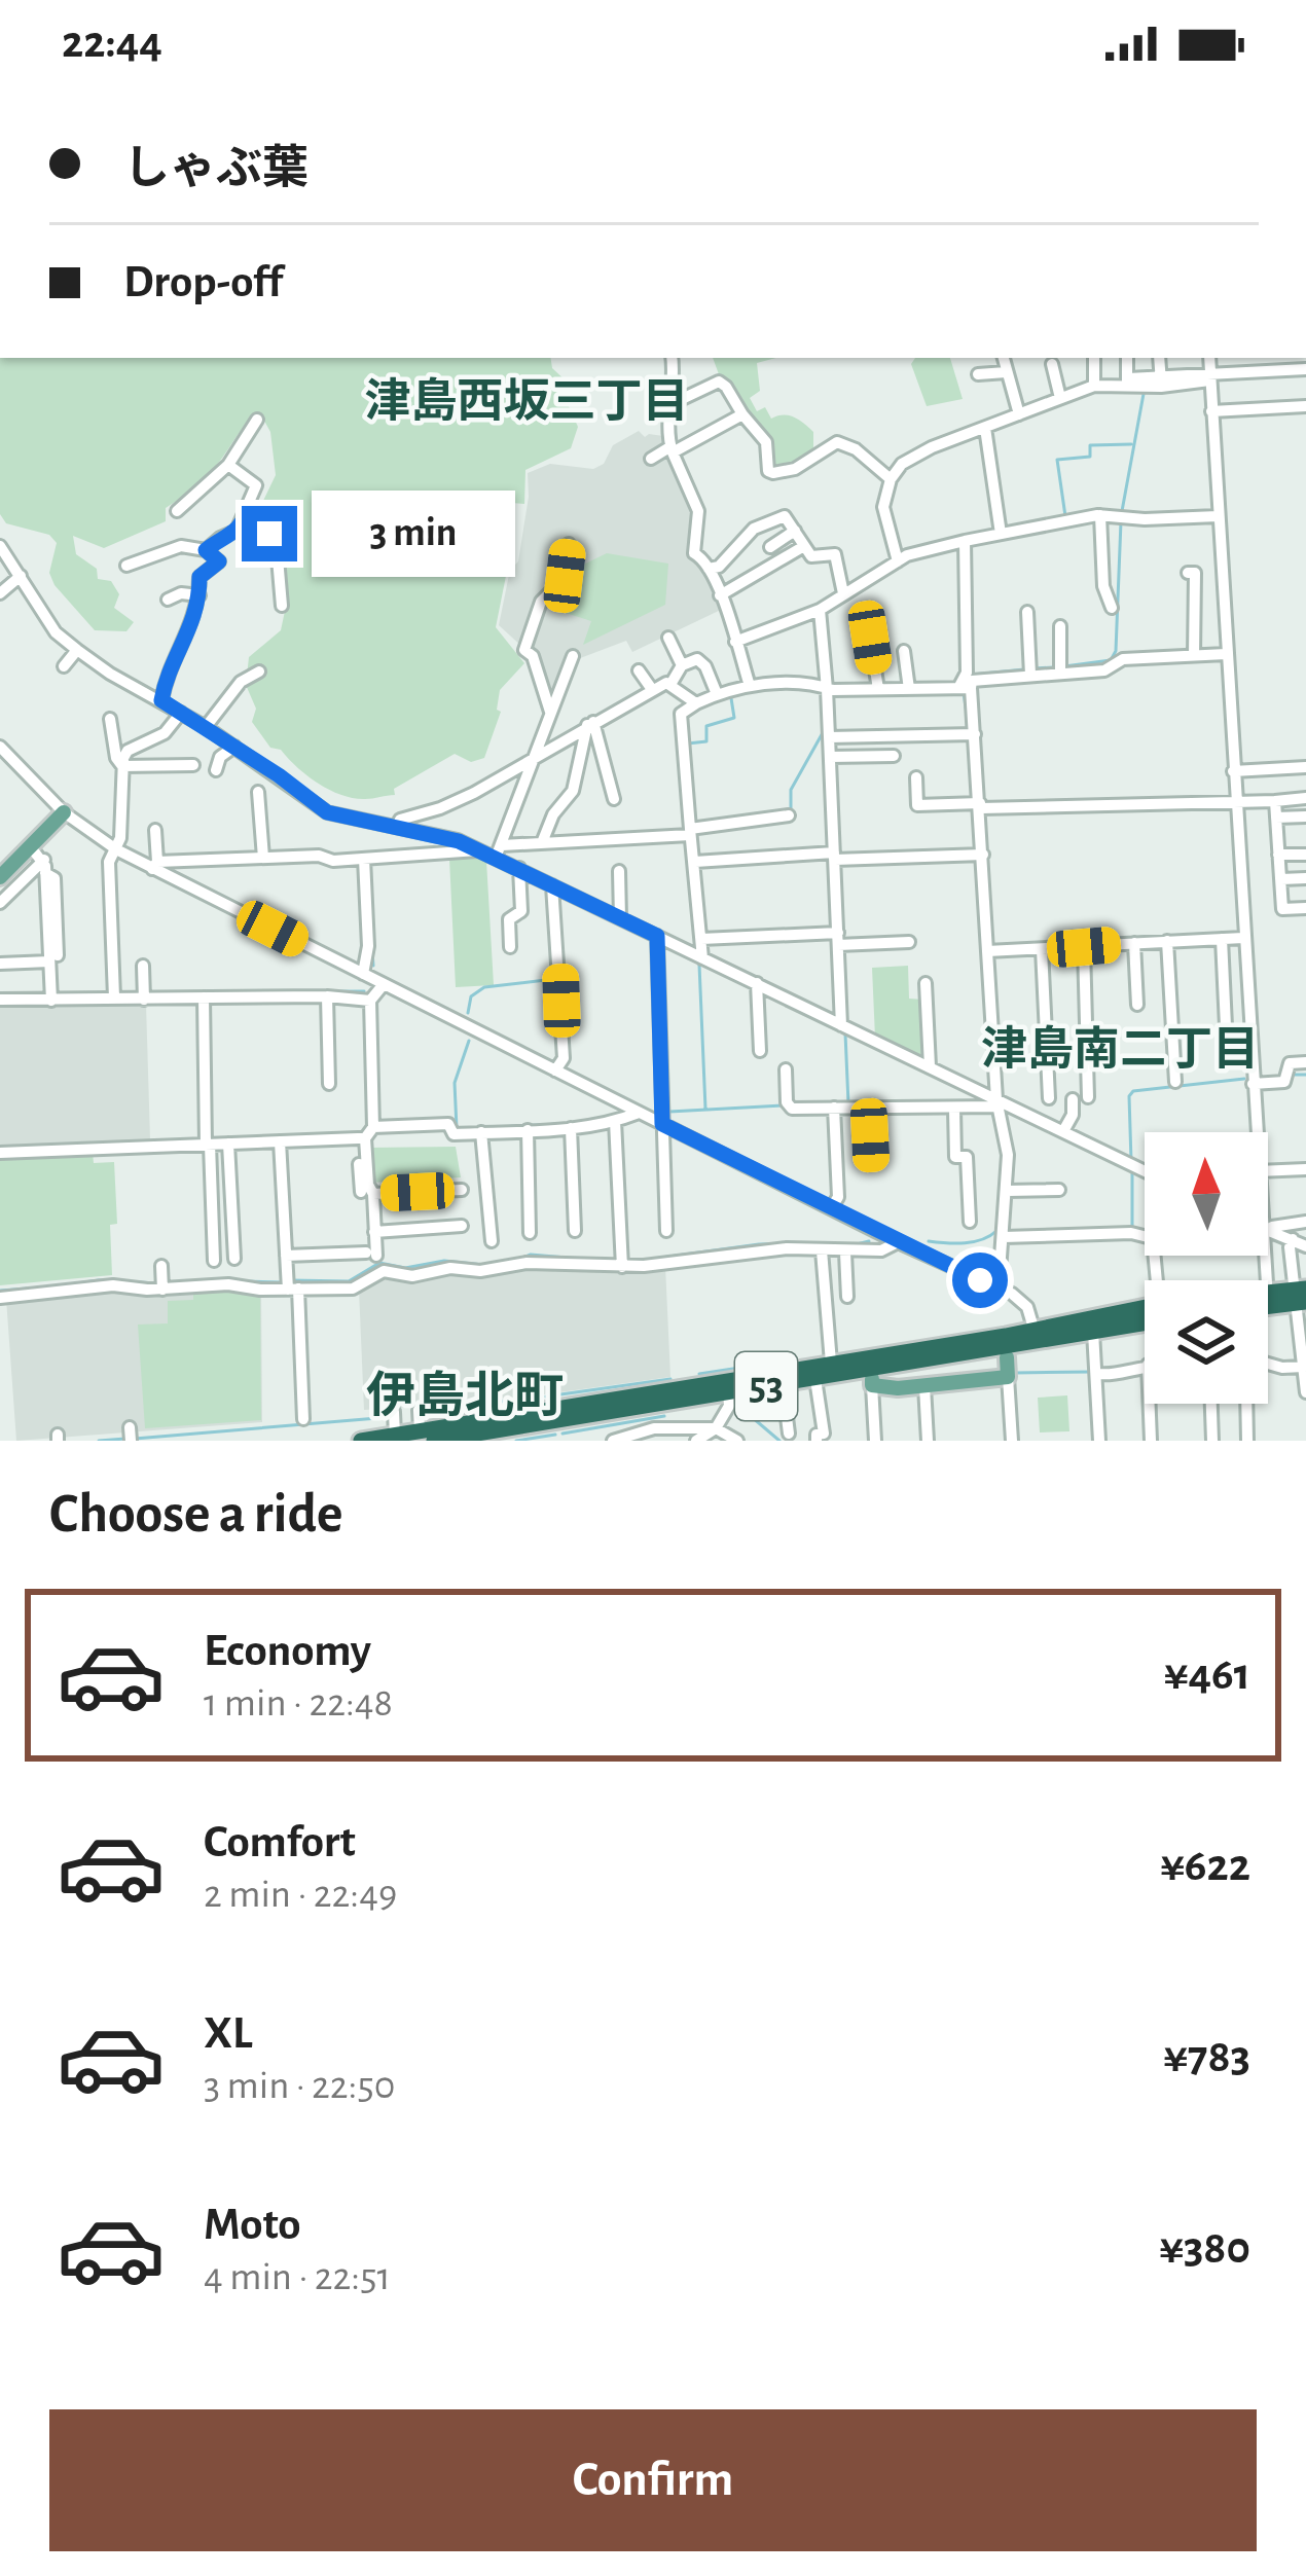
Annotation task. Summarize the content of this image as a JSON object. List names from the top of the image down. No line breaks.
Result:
{"streets":{"highway":["53"]},"districts":["津島西坂三丁目","津島南二丁目","伊島北町"],"north":"top","page":{"status":"22:44","banner":["しゃぶ葉","Drop-off"],"bubble":"3 min","heading":"Choose a ride","list":[{"name":"Economy","note":"1 min · 22:48","value":"¥461"},{"name":"Comfort","note":"2 min · 22:49","value":"¥622"},{"name":"XL","note":"3 min · 22:50","value":"¥783"},{"name":"Moto","note":"4 min · 22:51","value":"¥380"}],"buttons":"Confirm"}}
